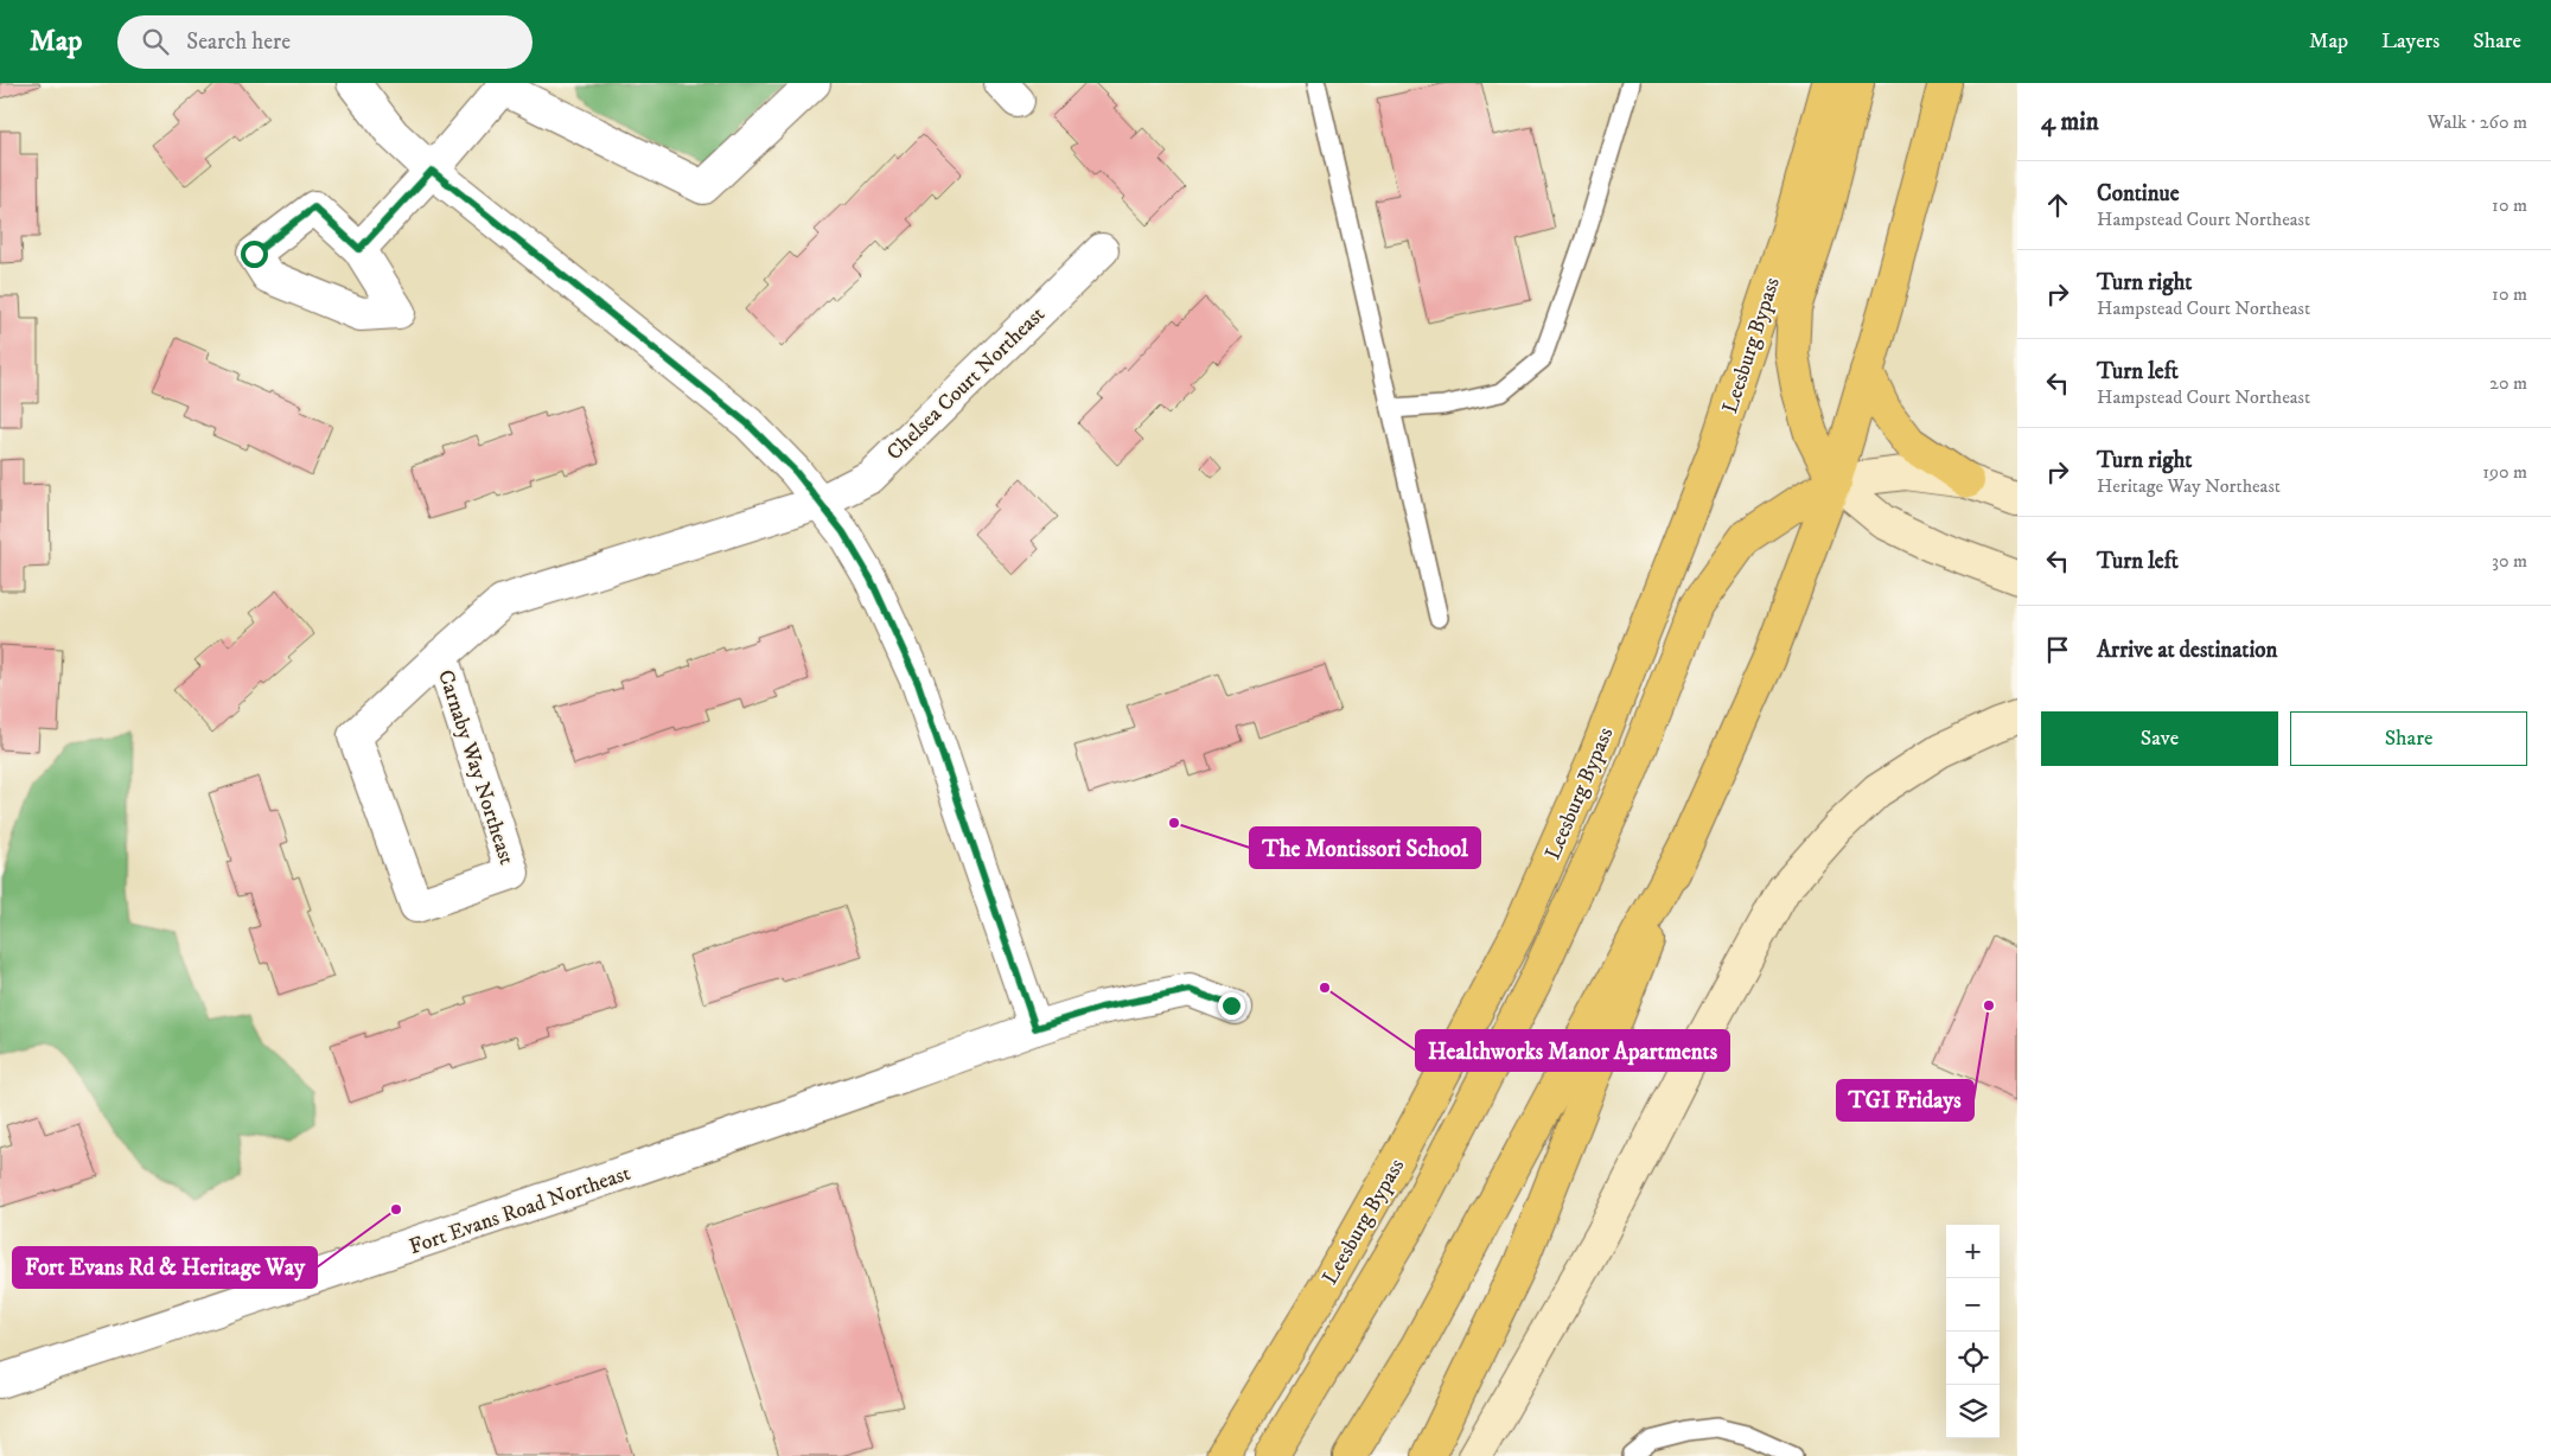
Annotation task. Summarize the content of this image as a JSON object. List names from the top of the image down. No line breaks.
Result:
{"streets":{"highway":["Leesburg Bypass"],"street":["Chelsea Court Northeast","Carnaby Way Northeast","Fort Evans Road Northeast"]},"crossings":[["Chelsea Court Northeast","Carnaby Way Northeast"]],"places":["The Montissori School","Healthworks Manor Apartments","TGI Fridays","Fort Evans Rd & Heritage Way"],"page":{"header":"Map","search":"Search here","nav":["Map","Layers","Share"],"heading":["4 min","Walk · 260 m"],"list":[["Continue","Hampstead Court Northeast","10 m"],["Turn right","Hampstead Court Northeast","10 m"],["Turn left","Hampstead Court Northeast","20 m"],["Turn right","Heritage Way Northeast","190 m"],["Turn left","30 m"],"Arrive at destination"],"buttons":["Save","Share"],"map_buttons":["+","−"]}}
